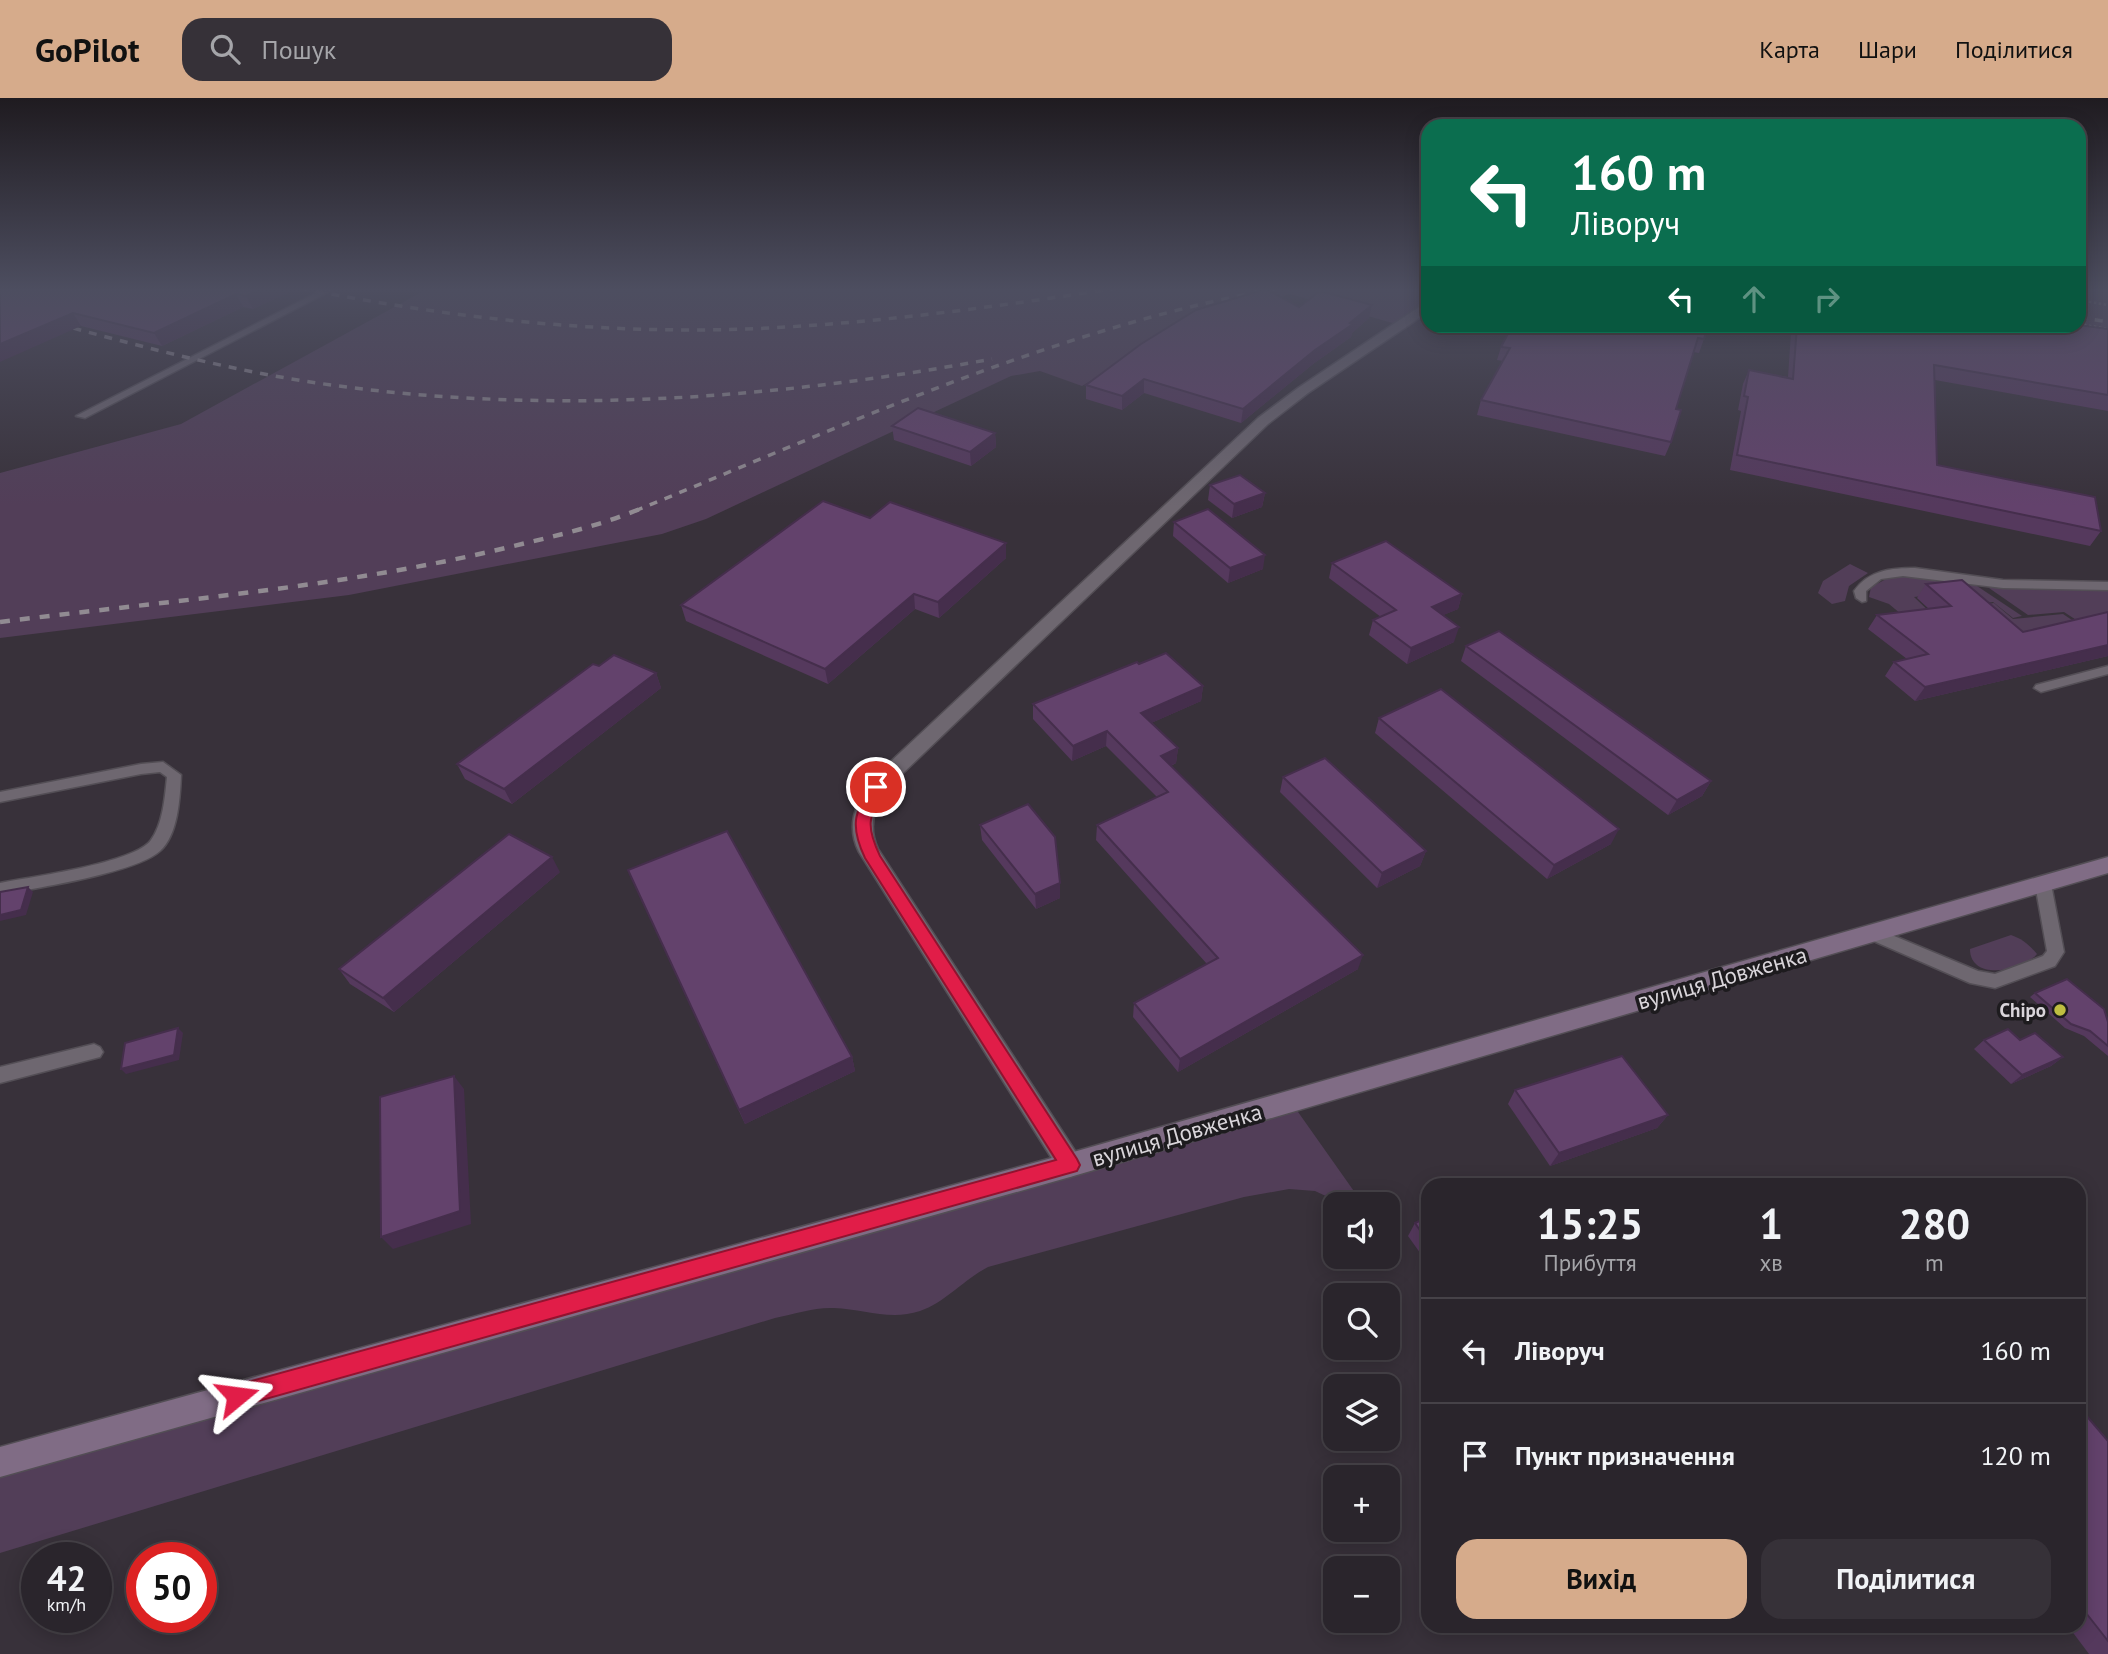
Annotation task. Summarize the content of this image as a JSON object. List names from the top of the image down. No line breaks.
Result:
{"streets":{"main road":["вулиця Довженка"]},"places":["Chipo"],"page":{"header":"GoPilot","search":"Пошук","nav":["Карта","Шари","Поділитися"],"turn":["160 m","Ліворуч"],"eta":["15:25","Прибуття","1","хв","280","m"],"map_buttons":["+","−"],"list":[{"name":"Ліворуч","value":"160 m"},{"name":"Пункт призначення","value":"120 m"}],"buttons":["Вихід","Поділитися"],"speed":"42 km/h","limit":"50"}}
